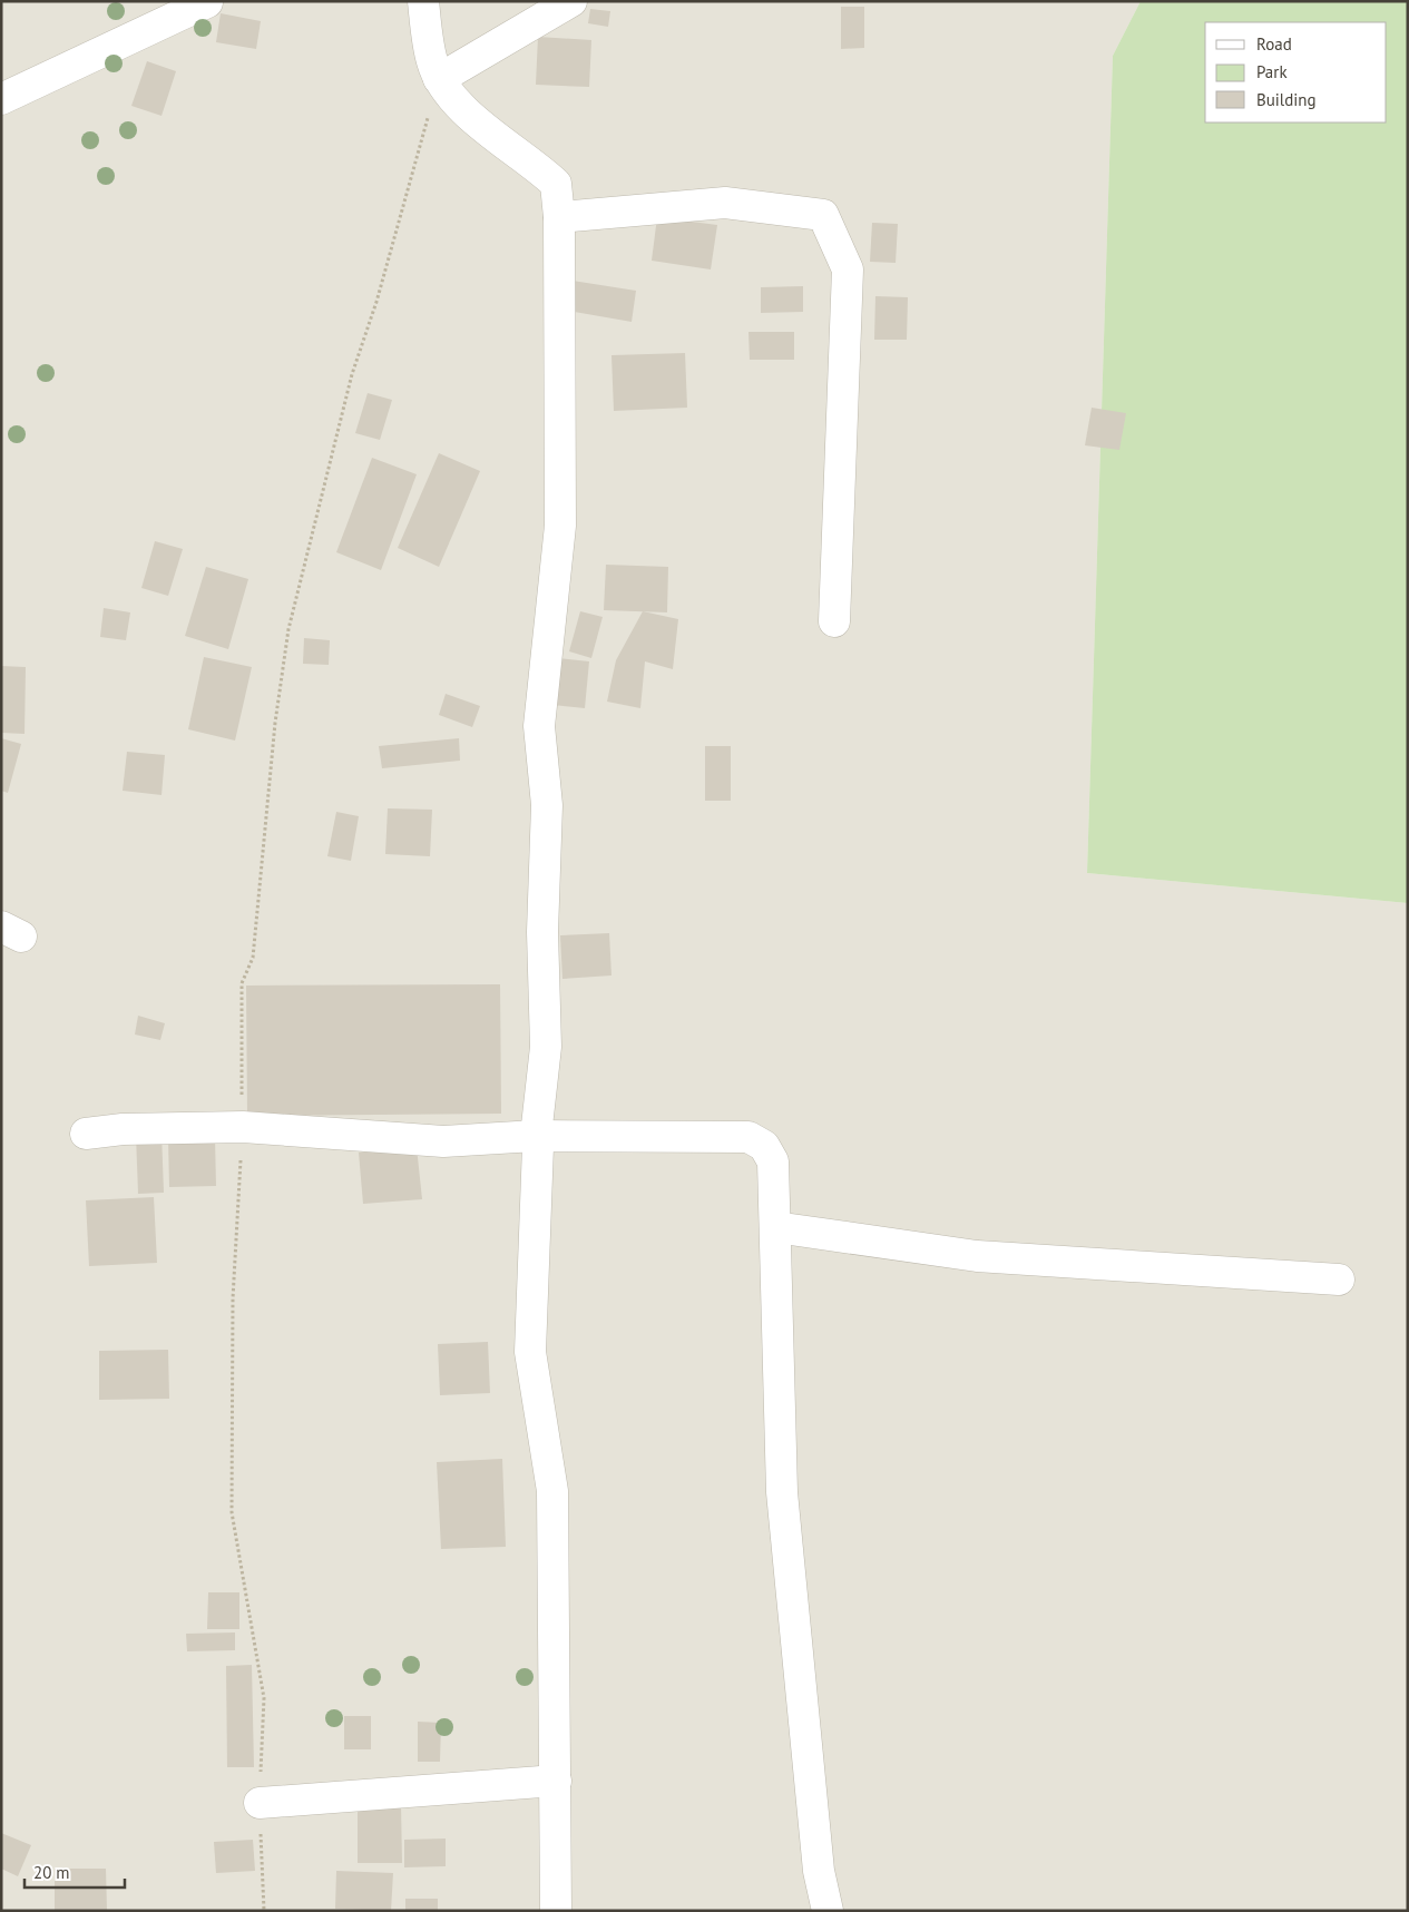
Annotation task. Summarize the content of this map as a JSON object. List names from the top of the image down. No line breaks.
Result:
{"legend":["Road","Park","Building"],"scale_bar":"20 m"}
